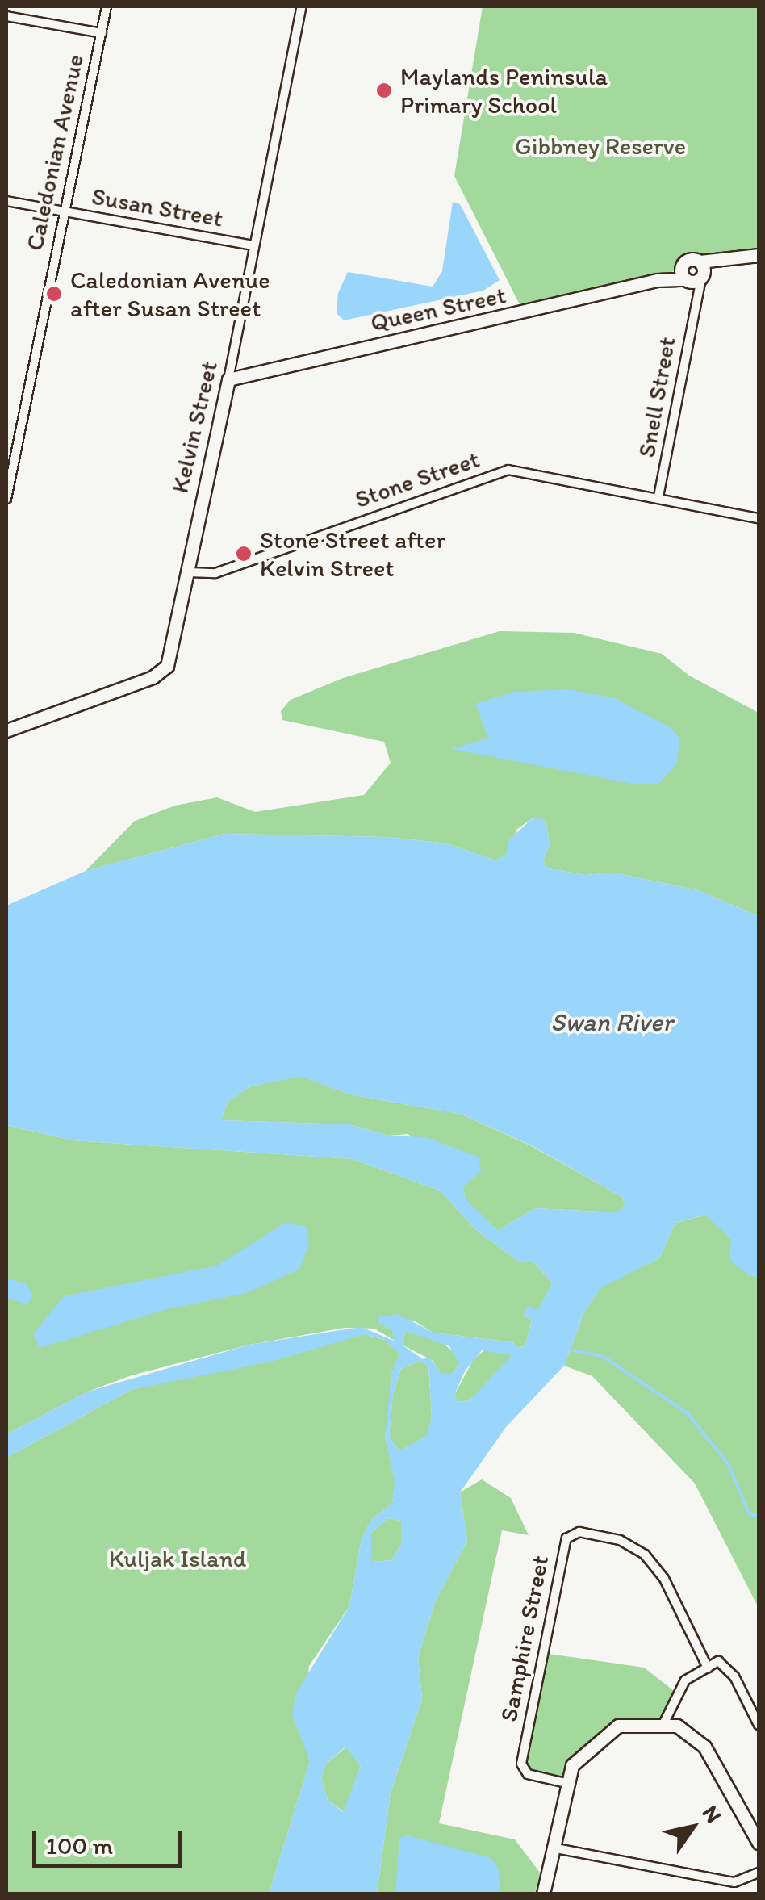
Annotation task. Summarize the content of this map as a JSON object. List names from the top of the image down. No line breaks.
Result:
{"streets":{"street":["Caledonian Avenue","Susan Street","Queen Street","Snell Street","Kelvin Street","Stone Street","Samphire Street"]},"crossings":[["Caledonian Avenue","Susan Street"],["Susan Street","Kelvin Street"],["Queen Street","Snell Street"],["Queen Street","Kelvin Street"],["Snell Street","Stone Street"],["Kelvin Street","Stone Street"]],"water":["Swan River"],"parks":["Gibbney Reserve","Kuljak Island"],"places":["Maylands Peninsula Primary School","Caledonian Avenue after Susan Street","Stone Street after Kelvin Street"],"scale_bar":"100 m","north":"top right"}
